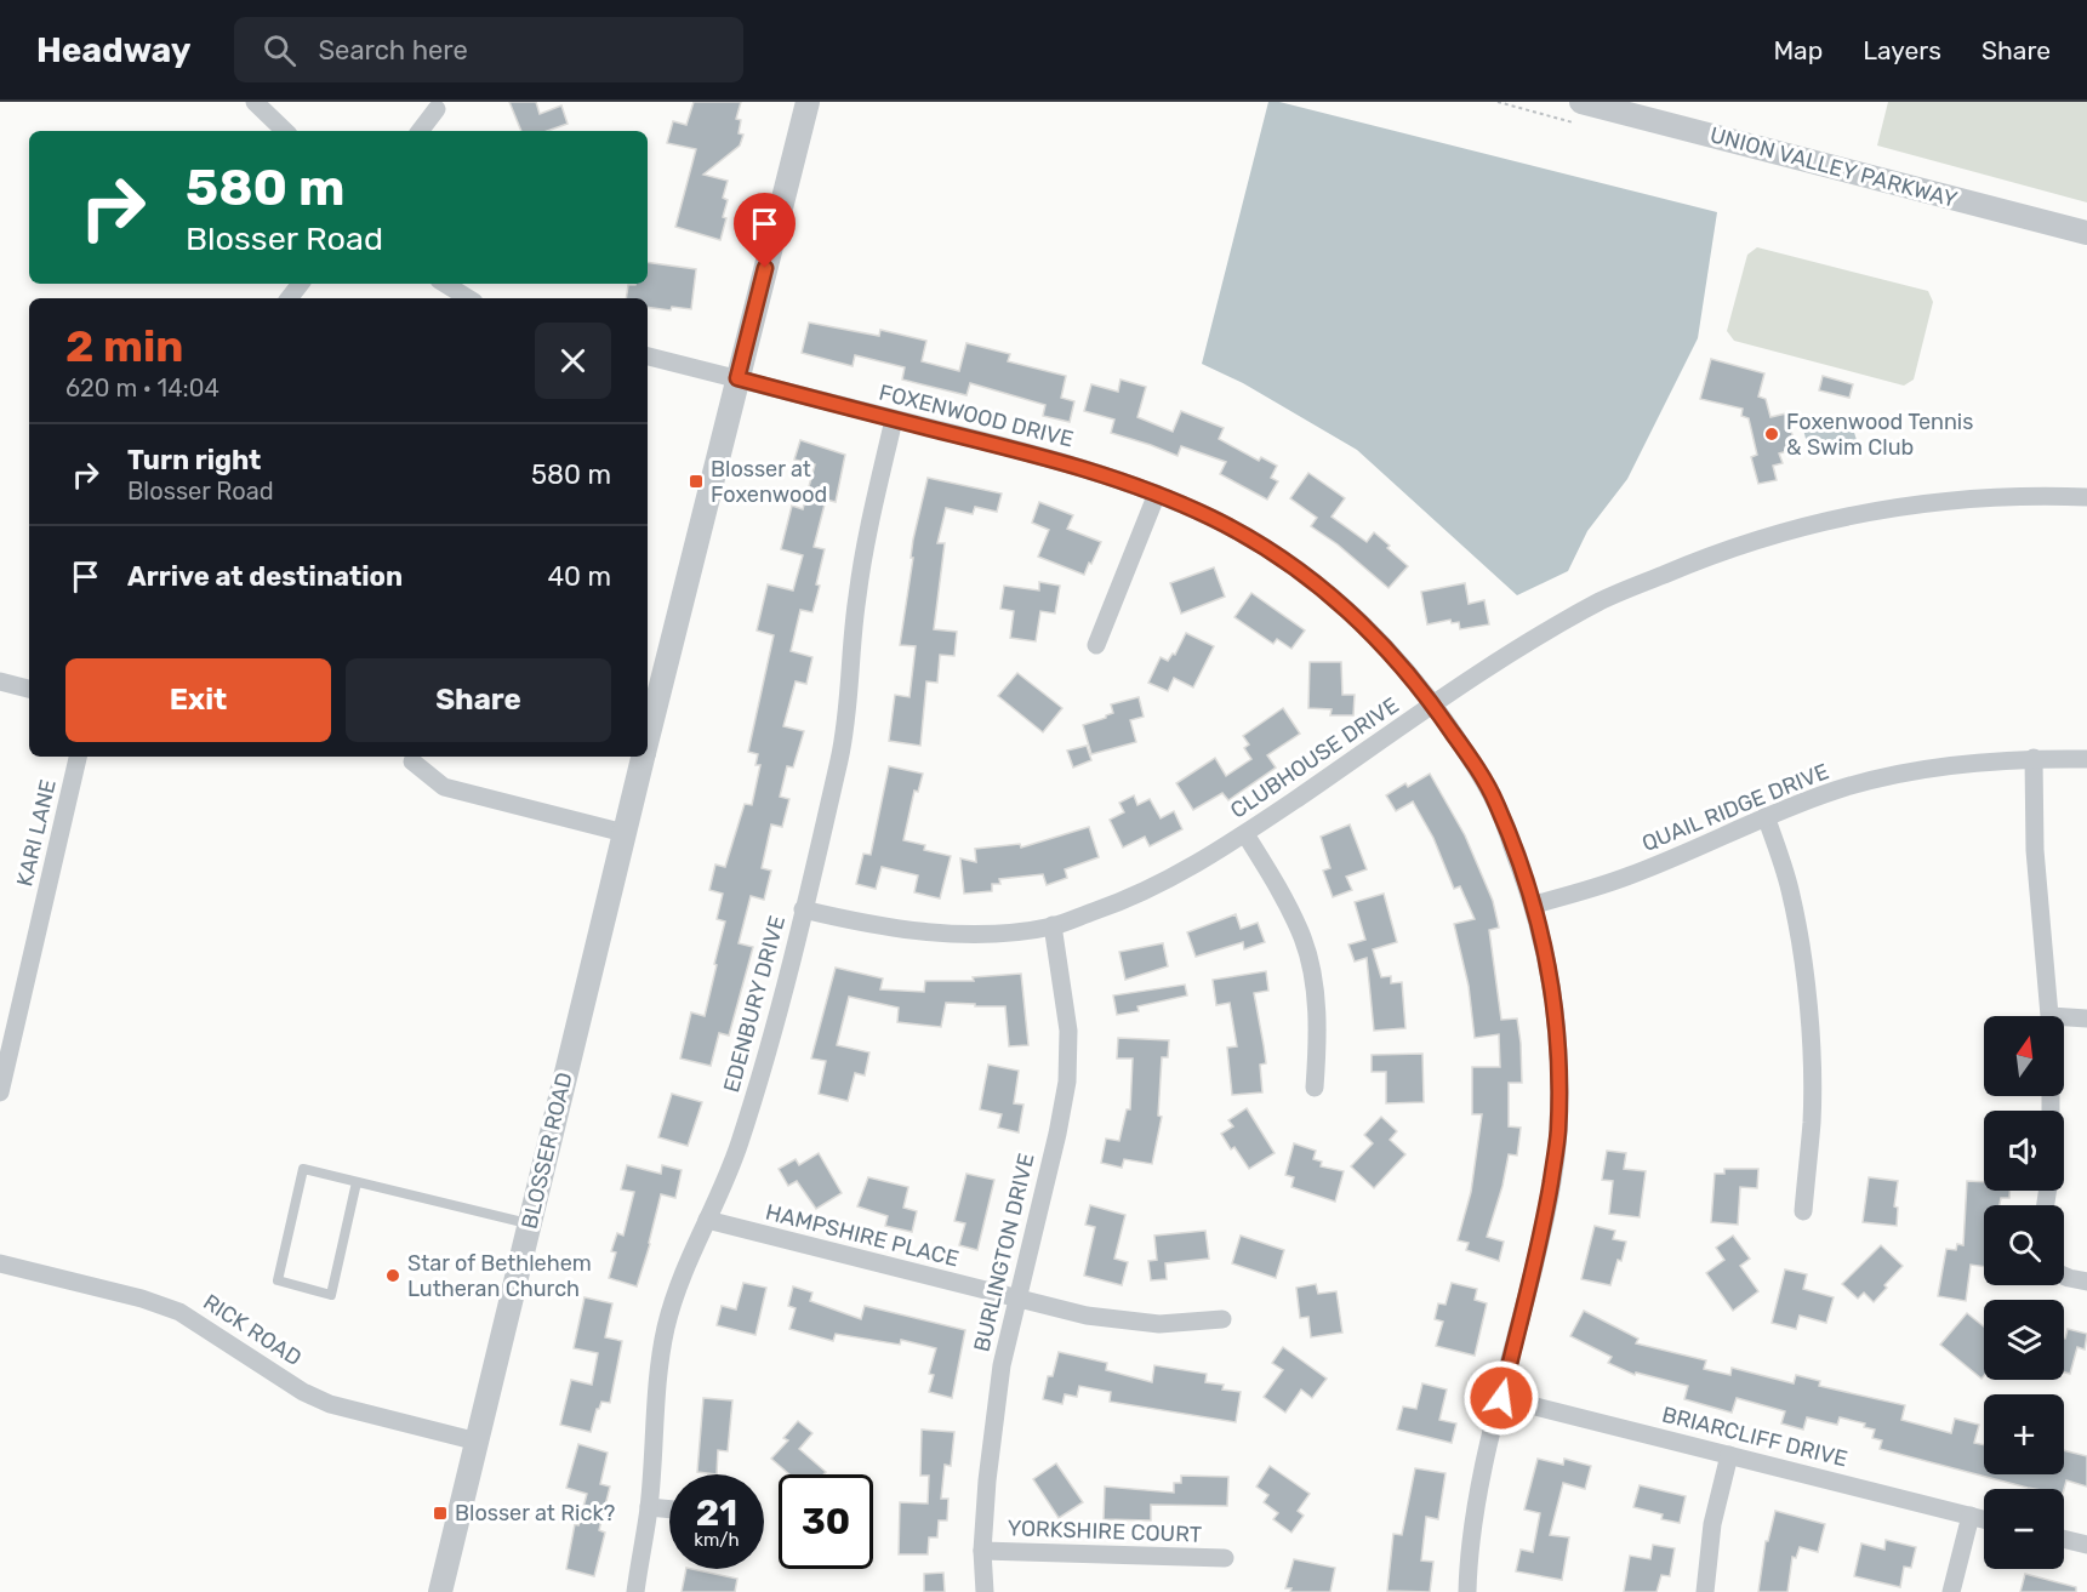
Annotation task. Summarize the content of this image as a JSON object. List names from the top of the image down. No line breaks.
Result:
{"streets":{"street":["UNION VALLEY PARKWAY","FOXENWOOD DRIVE","CLUBHOUSE DRIVE","QUAIL RIDGE DRIVE","KARI LANE","EDENBURY DRIVE","BLOSSER ROAD","HAMPSHIRE PLACE","BURLINGTON DRIVE","RICK ROAD","BRIARCLIFF DRIVE","YORKSHIRE COURT"]},"crossings":[["FOXENWOOD DRIVE","CLUBHOUSE DRIVE"],["FOXENWOOD DRIVE","QUAIL RIDGE DRIVE"],["FOXENWOOD DRIVE","EDENBURY DRIVE"],["FOXENWOOD DRIVE","BLOSSER ROAD"],["FOXENWOOD DRIVE","BRIARCLIFF DRIVE"],["CLUBHOUSE DRIVE","EDENBURY DRIVE"],["CLUBHOUSE DRIVE","BURLINGTON DRIVE"],["EDENBURY DRIVE","HAMPSHIRE PLACE"],["BLOSSER ROAD","RICK ROAD"],["HAMPSHIRE PLACE","BURLINGTON DRIVE"],["BURLINGTON DRIVE","YORKSHIRE COURT"]],"places":{"other":["Foxenwood Tennis & Swim Club","Star of Bethlehem Lutheran Church"],"transit":["Blosser at Foxenwood","Blosser at Rick?"]},"north":"top","page":{"header":"Headway","search":"Search here","nav":["Map","Layers","Share"],"turn":["580 m","Blosser Road"],"heading":["2 min","620 m · 14:04"],"list":[{"name":"Turn right","note":"Blosser Road","value":"580 m"},{"name":"Arrive at destination","value":"40 m"}],"buttons":["Exit","Share"],"map_buttons":["+","−"],"speed":"21 km/h","limit":"30"}}
